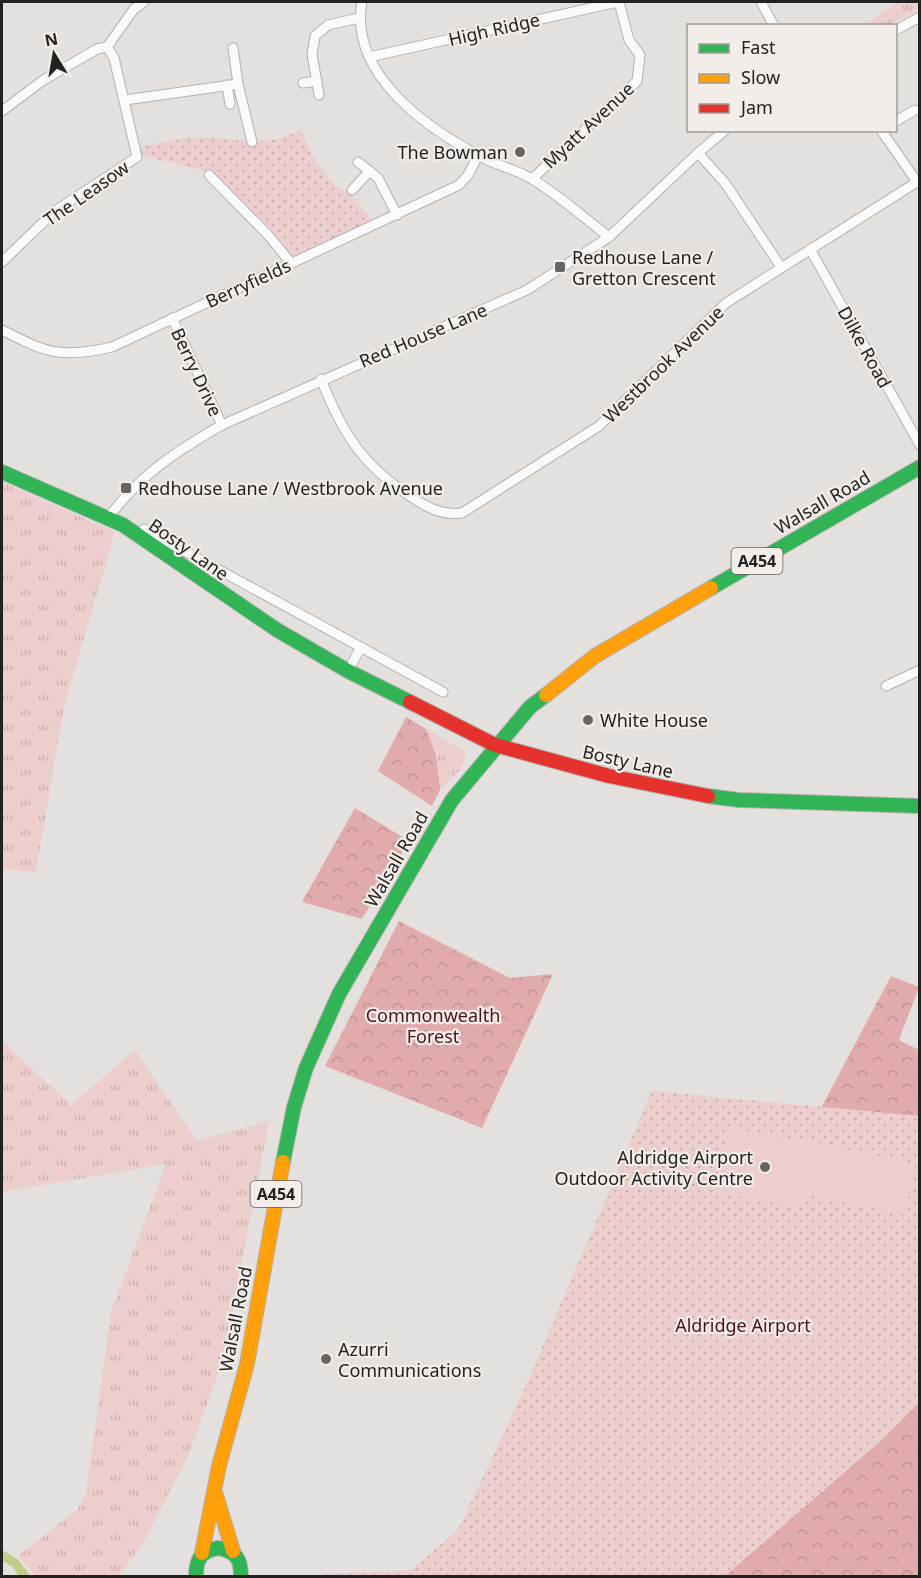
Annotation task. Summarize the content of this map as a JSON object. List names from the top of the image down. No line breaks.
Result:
{"streets":{"main road":["Walsall Road","Bosty Lane","A454"],"street":["High Ridge","Myatt Avenue","The Leasow","Berryfields","Red House Lane","Dilke Road","Westbrook Avenue","Berry Drive"]},"crossings":[["High Ridge","Myatt Avenue"],["Berryfields","Berry Drive"],["Red House Lane","Westbrook Avenue"],["Red House Lane","Berry Drive"],["Red House Lane","Bosty Lane"],["Dilke Road","Westbrook Avenue"],["Walsall Road","Bosty Lane"]],"parks":["Commonwealth Forest","Aldridge Airport"],"places":{"other":["The Bowman","White House","Aldridge Airport Outdoor Activity Centre","Azurri Communications"],"transit":["Redhouse Lane / Gretton Crescent","Redhouse Lane / Westbrook Avenue"]},"legend":["Fast","Slow","Jam"],"north":"top"}
